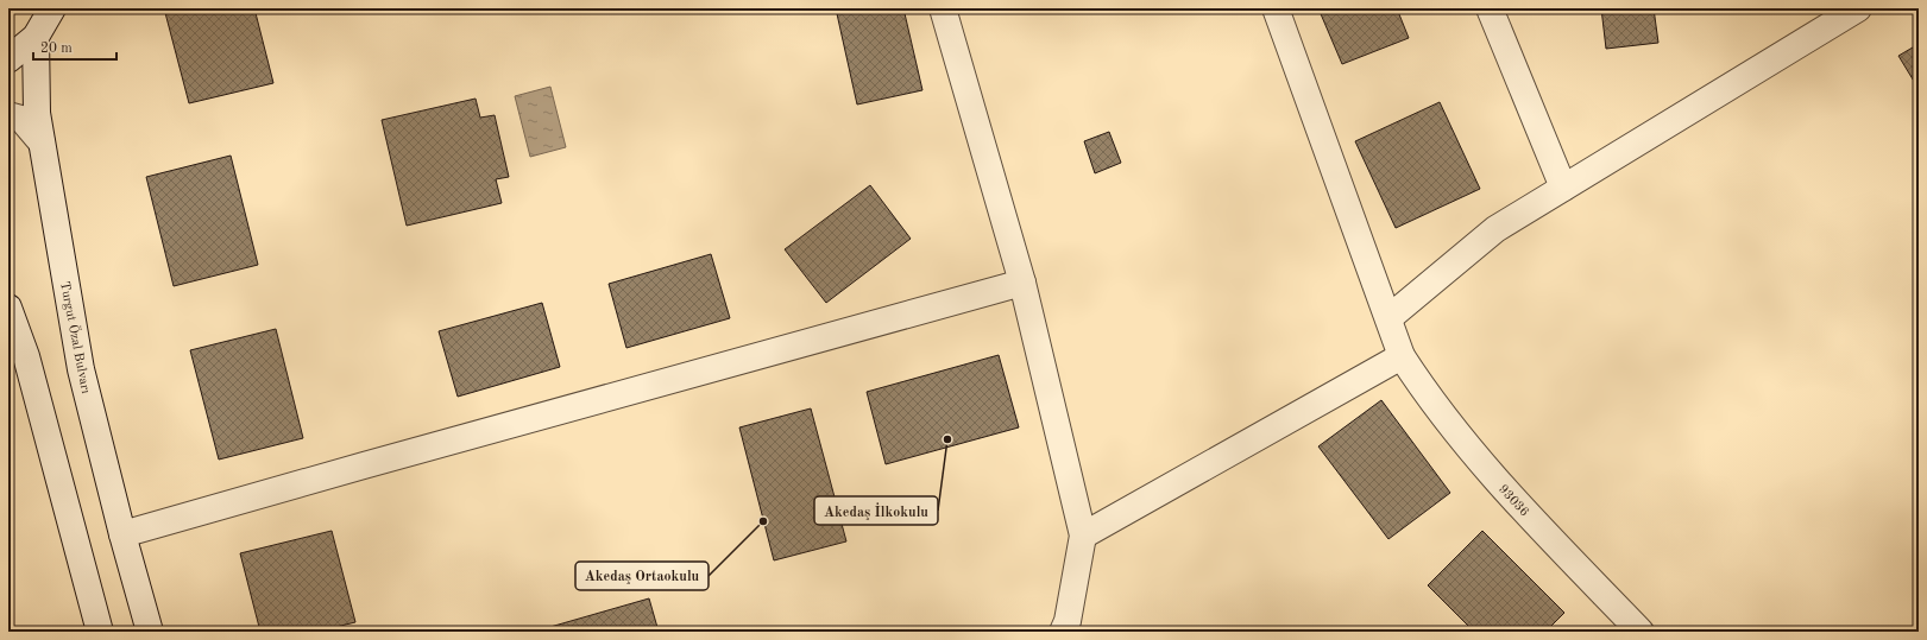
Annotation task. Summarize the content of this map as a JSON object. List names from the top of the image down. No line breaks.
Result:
{"streets":{"street":["Turgut Özal Bulvarı","93036"]},"places":["Akedaş İlkokulu","Akedaş Ortaokulu"],"scale_bar":"20 m"}
